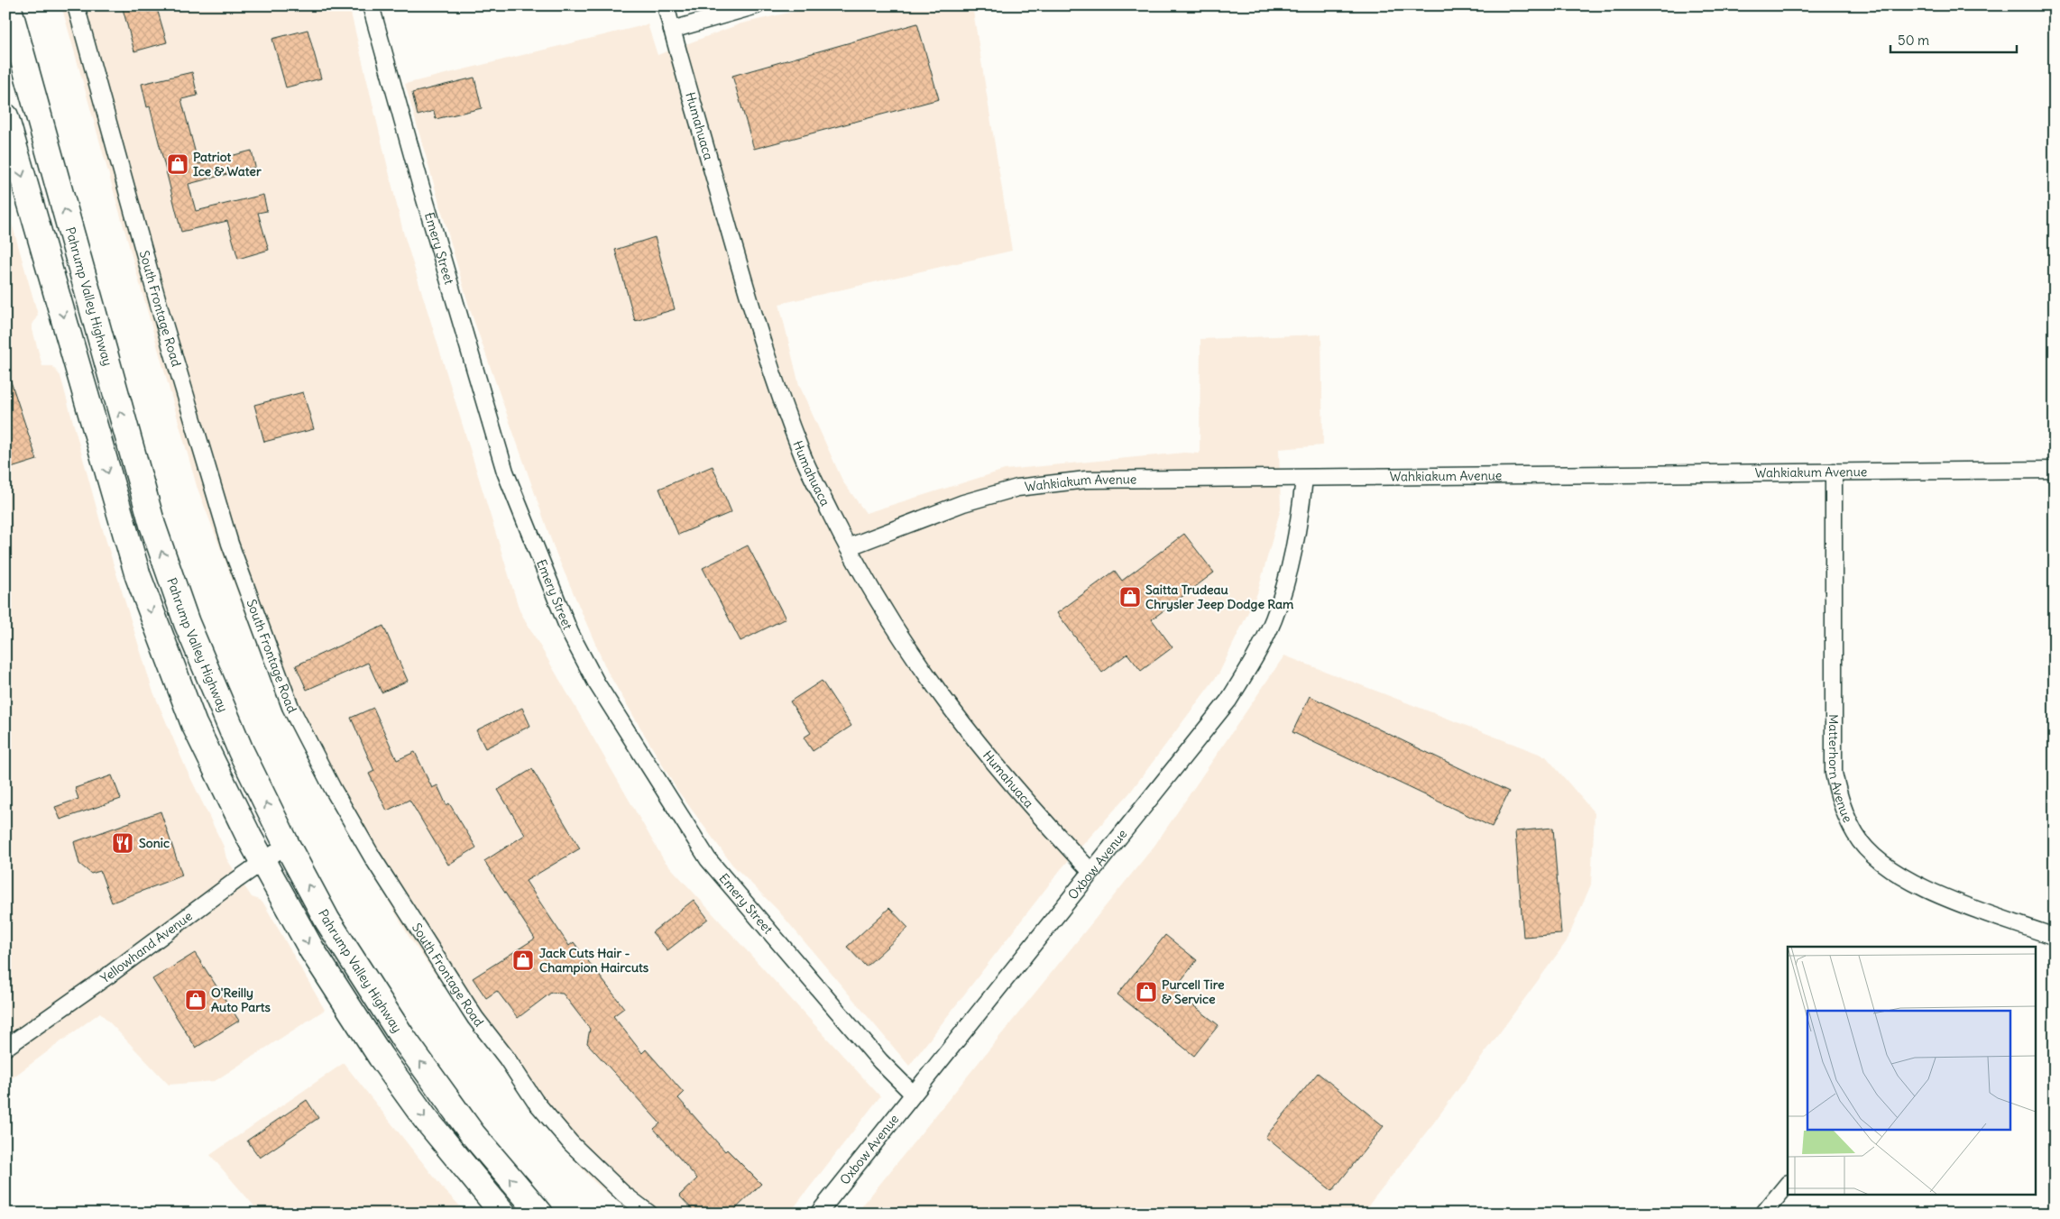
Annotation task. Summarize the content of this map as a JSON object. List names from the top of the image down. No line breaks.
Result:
{"streets":{"highway":["Pahrump Valley Highway"],"street":["Humahuaca","Emery Street","South Frontage Road","Wahkiakum Avenue","Matterhorn Avenue","Oxbow Avenue","Yellowhand Avenue"]},"crossings":[["Humahuaca","Wahkiakum Avenue"],["Humahuaca","Oxbow Avenue"],["Emery Street","Oxbow Avenue"],["Pahrump Valley Highway","Yellowhand Avenue"],["Wahkiakum Avenue","Matterhorn Avenue"],["Wahkiakum Avenue","Oxbow Avenue"]],"places":{"shop":["Patriot Ice & Water","Saitta Trudeau Chrysler Jeep Dodge Ram","Jack Cuts Hair - Champion Haircuts","Purcell Tire & Service","O'Reilly Auto Parts"],"restaurant":["Sonic"]},"scale_bar":"50 m"}
